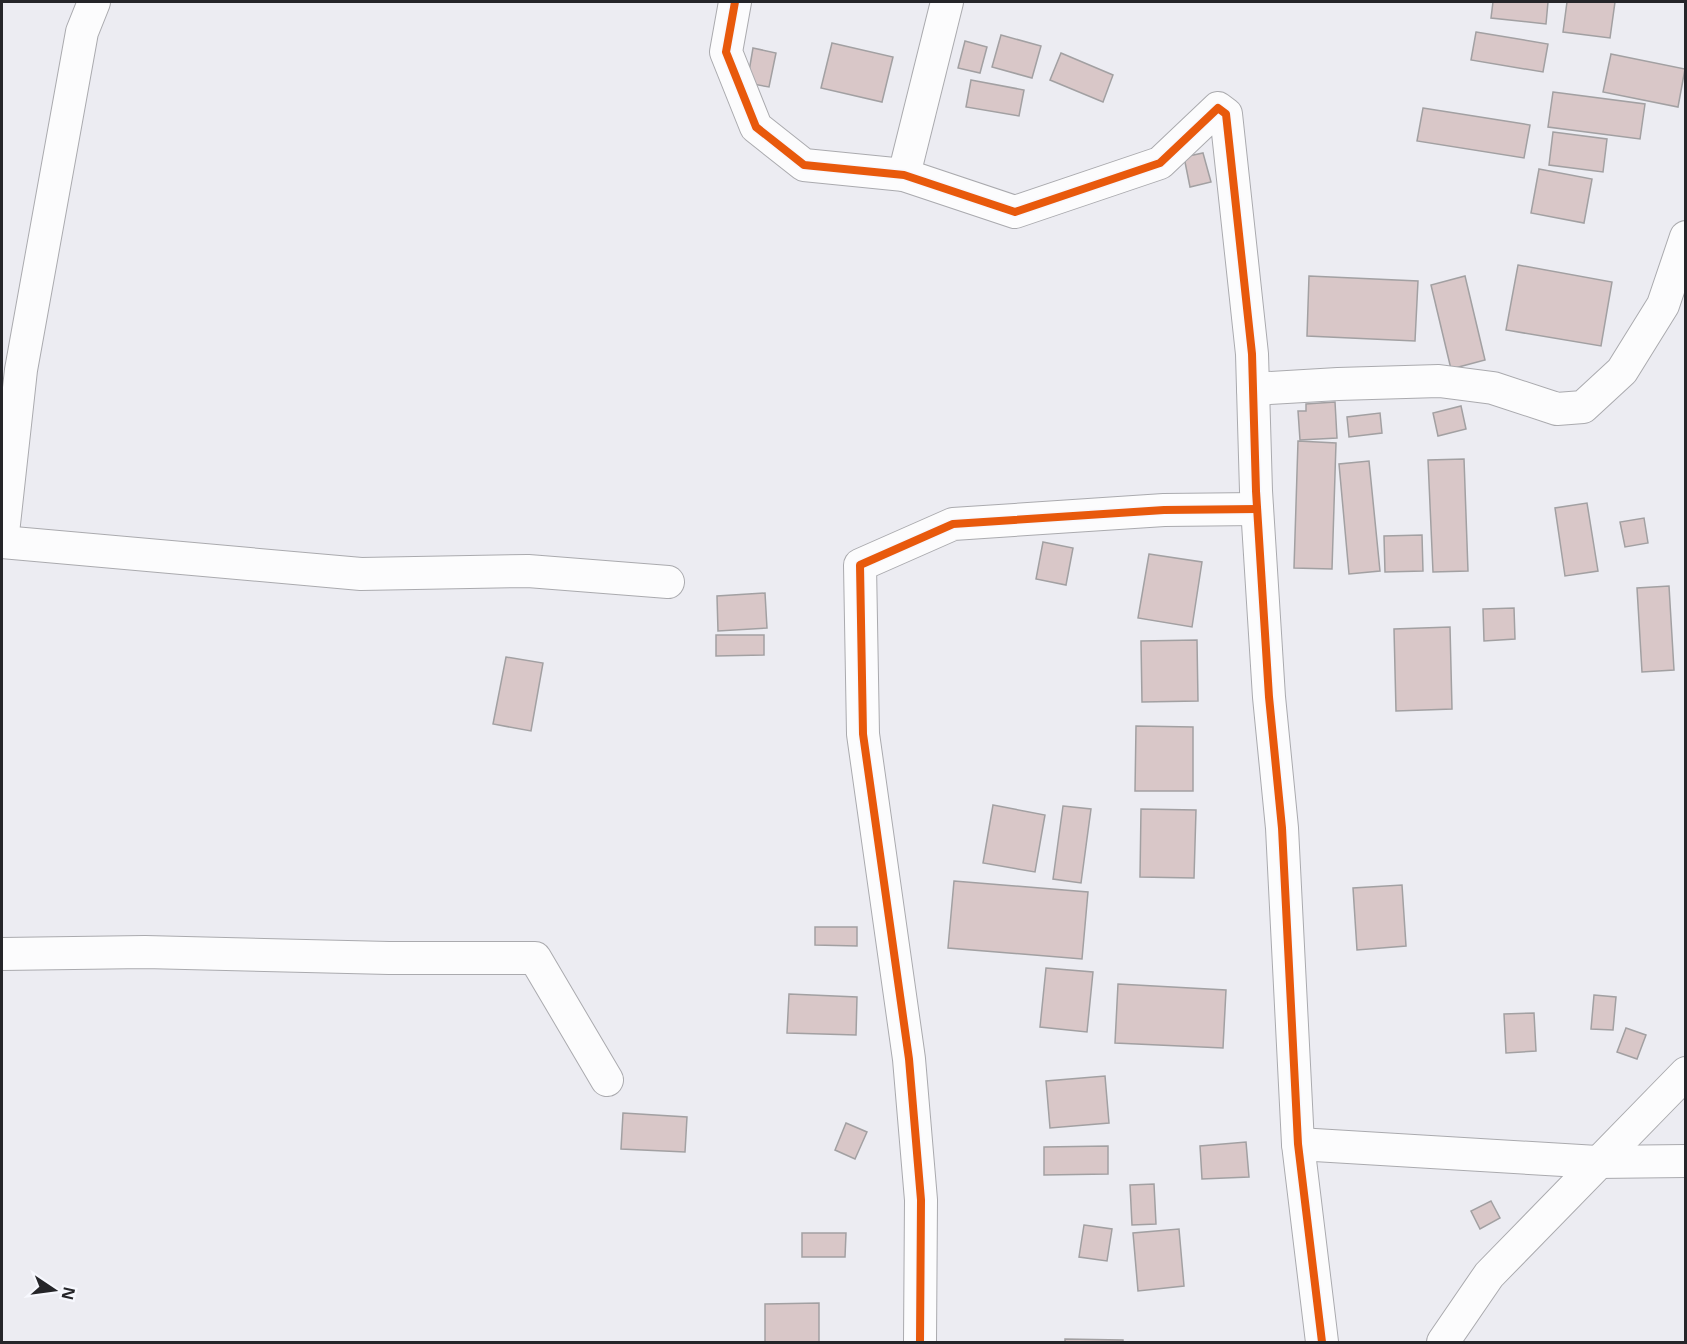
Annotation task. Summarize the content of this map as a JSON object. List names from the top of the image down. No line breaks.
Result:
{"north":"right"}
